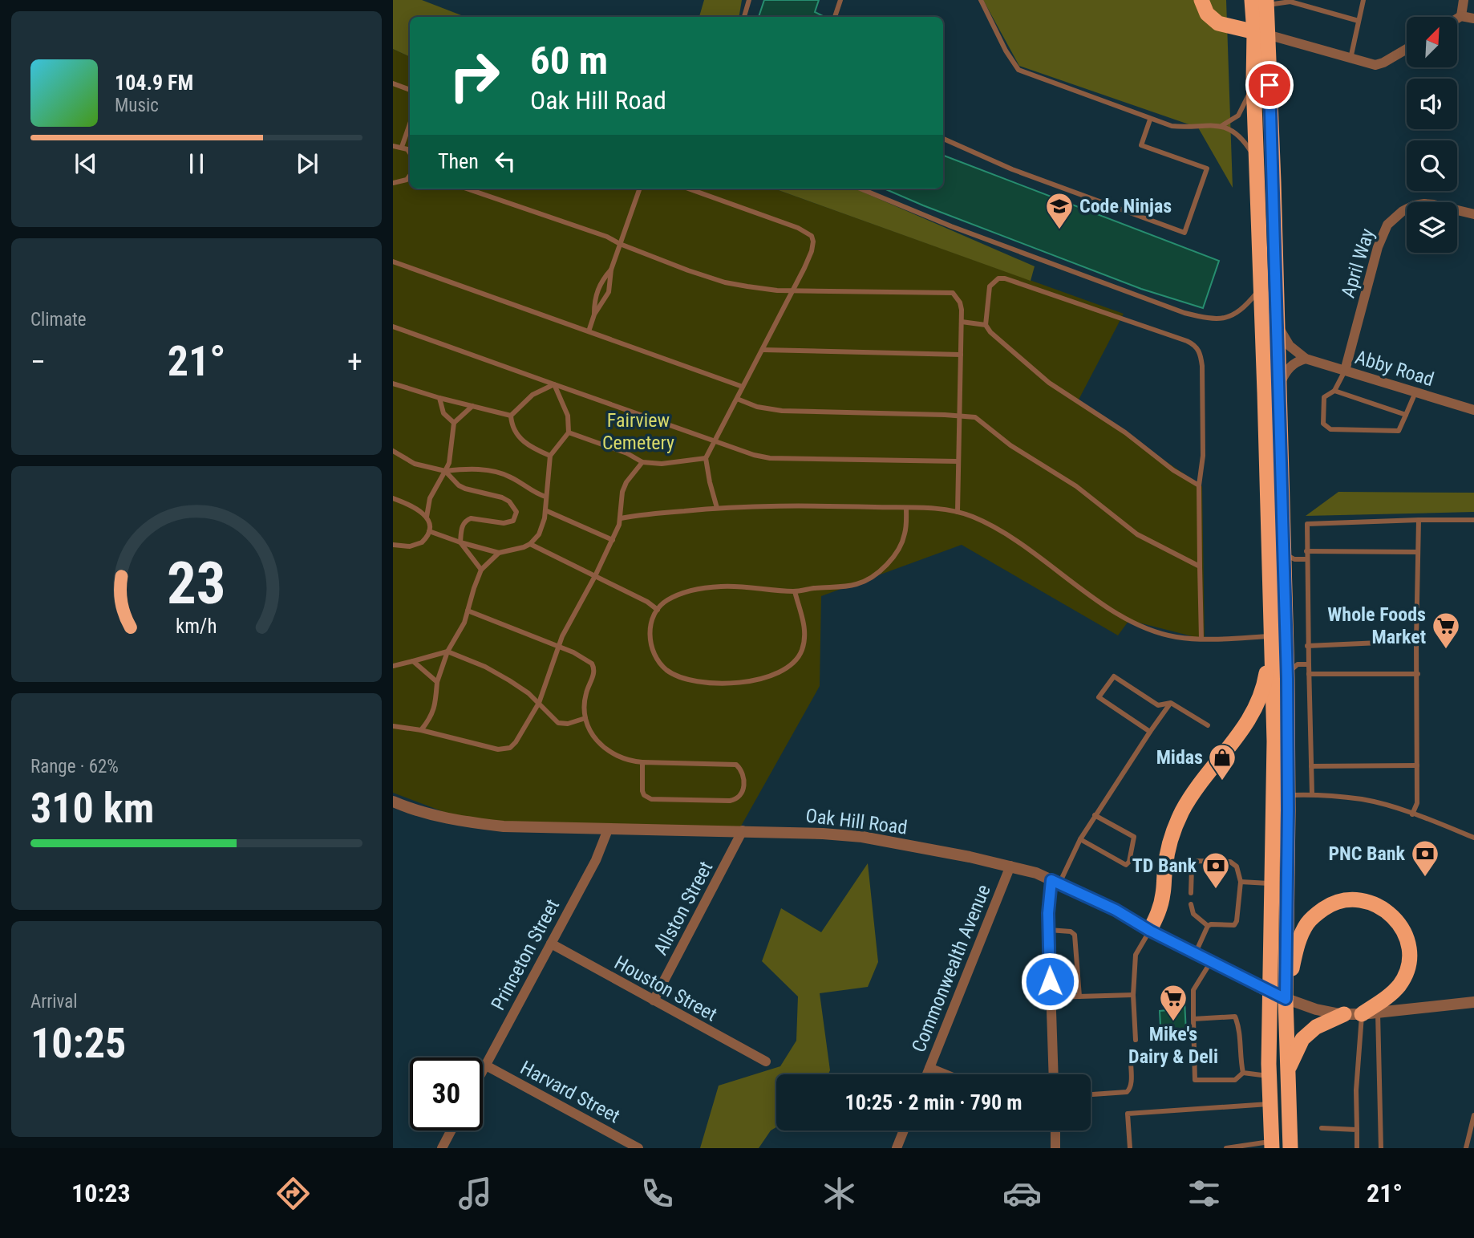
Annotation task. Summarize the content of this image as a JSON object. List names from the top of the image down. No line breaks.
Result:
{"streets":{"street":["April Way","Abby Road","Oak Hill Road","Allston Street","Princeton Street","Commonwealth Avenue","Houston Street","Harvard Street"]},"crossings":[["April Way","Abby Road"],["Oak Hill Road","Allston Street"],["Oak Hill Road","Princeton Street"],["Oak Hill Road","Commonwealth Avenue"],["Allston Street","Houston Street"],["Princeton Street","Houston Street"],["Princeton Street","Harvard Street"]],"parks":["Fairview Cemetery"],"places":{"school or university":["Code Ninjas"],"supermarket":["Whole Foods Market","Mike's Dairy & Deli"],"shop":["Midas"],"bank":["PNC Bank","TD Bank"]},"north":"top right","page":{"turn":["60 m","Oak Hill Road"],"song":["104.9 FM","Music"],"then":"Then","tile":["Climate",["Range · 62%","310 km"],["Arrival","10:25"]],"heat":["−","21°","+"],"limit":"30","trip":"10:25 · 2 min · 790 m","tabs":["10:23","21°"],"gauge":["23","km/h"]}}
